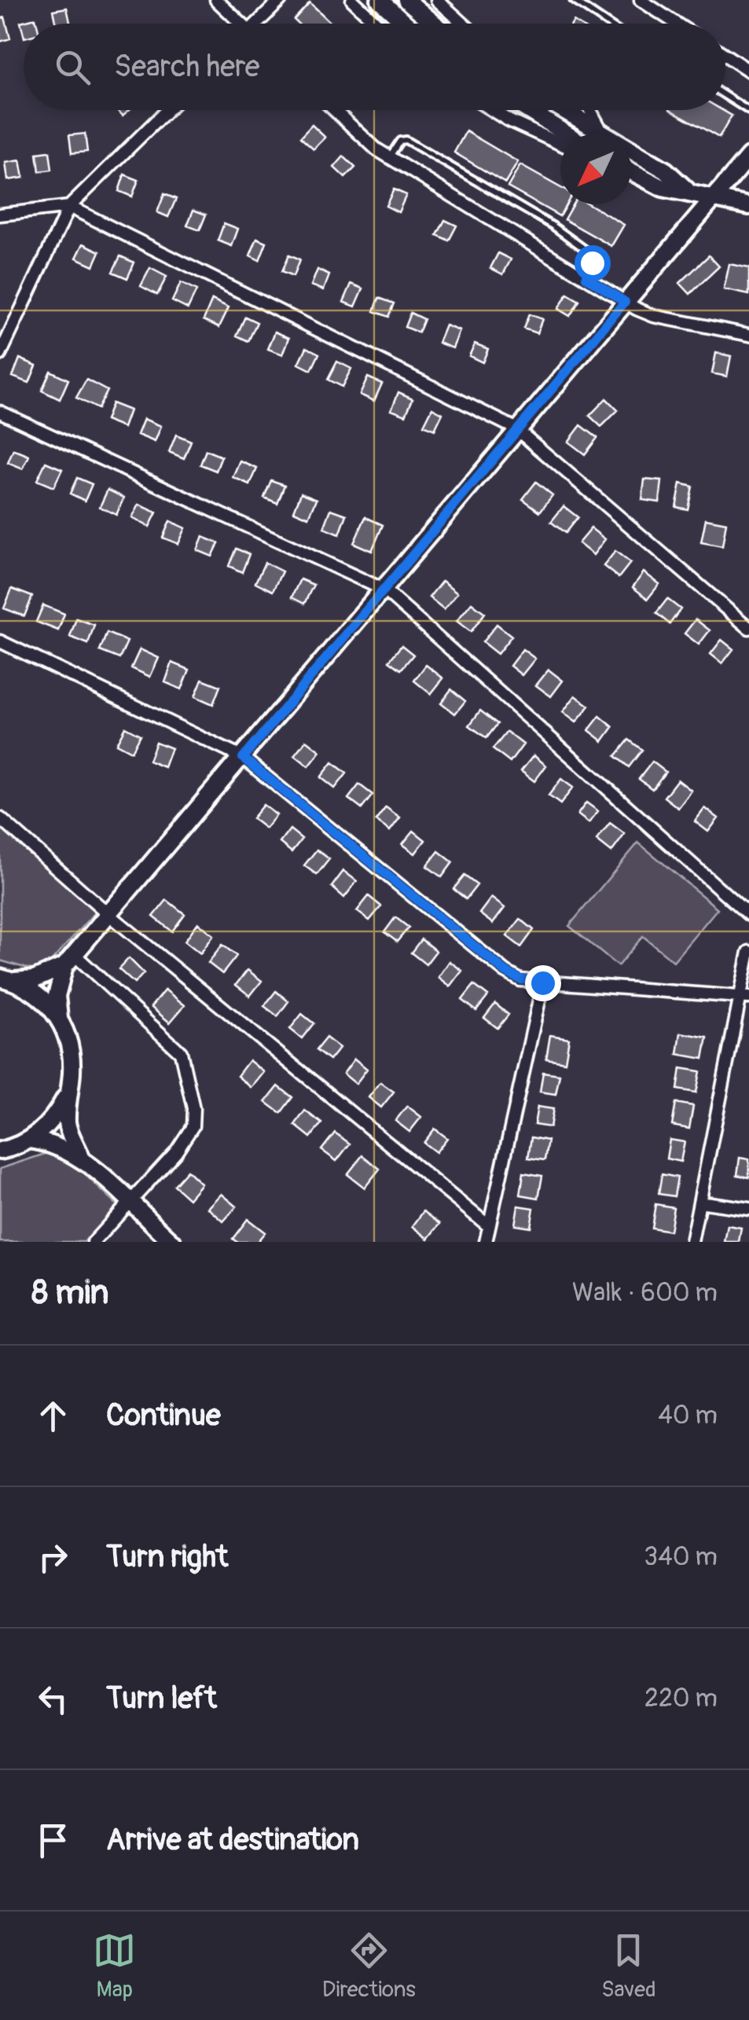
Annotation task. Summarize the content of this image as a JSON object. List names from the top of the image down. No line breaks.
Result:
{"north":"bottom left","page":{"search":"Search here","heading":["8 min","Walk · 600 m"],"list":[["Continue","40 m"],["Turn right","340 m"],["Turn left","220 m"],"Arrive at destination"],"nav":["Map","Directions","Saved"]}}
